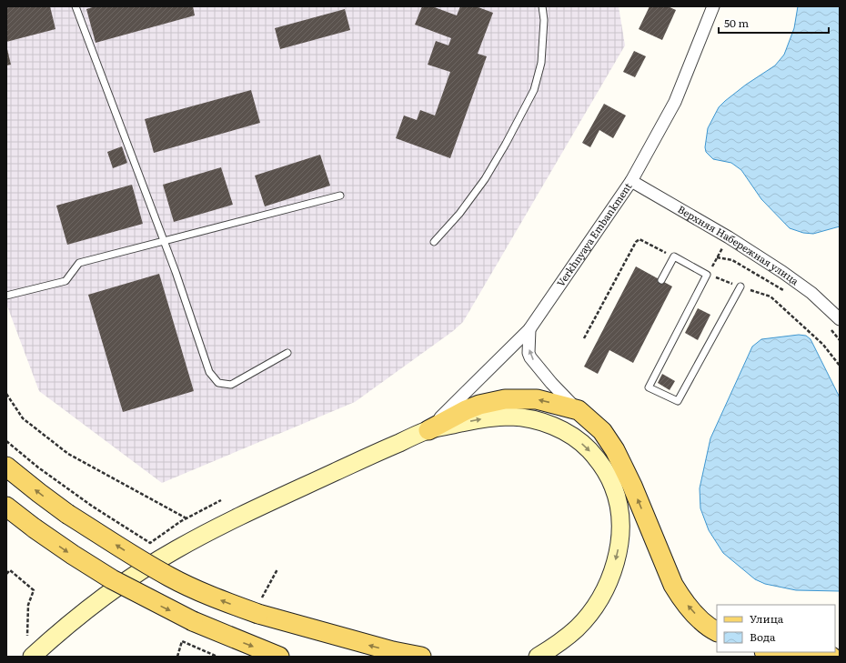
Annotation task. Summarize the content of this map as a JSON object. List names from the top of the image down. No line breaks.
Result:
{"streets":{"street":["Verkhnyaya Embankment","Верхняя Набережная улица"]},"crossings":[["Verkhnyaya Embankment","Верхняя Набережная улица"]],"legend":["Улица","Вода"],"scale_bar":"50 m"}
